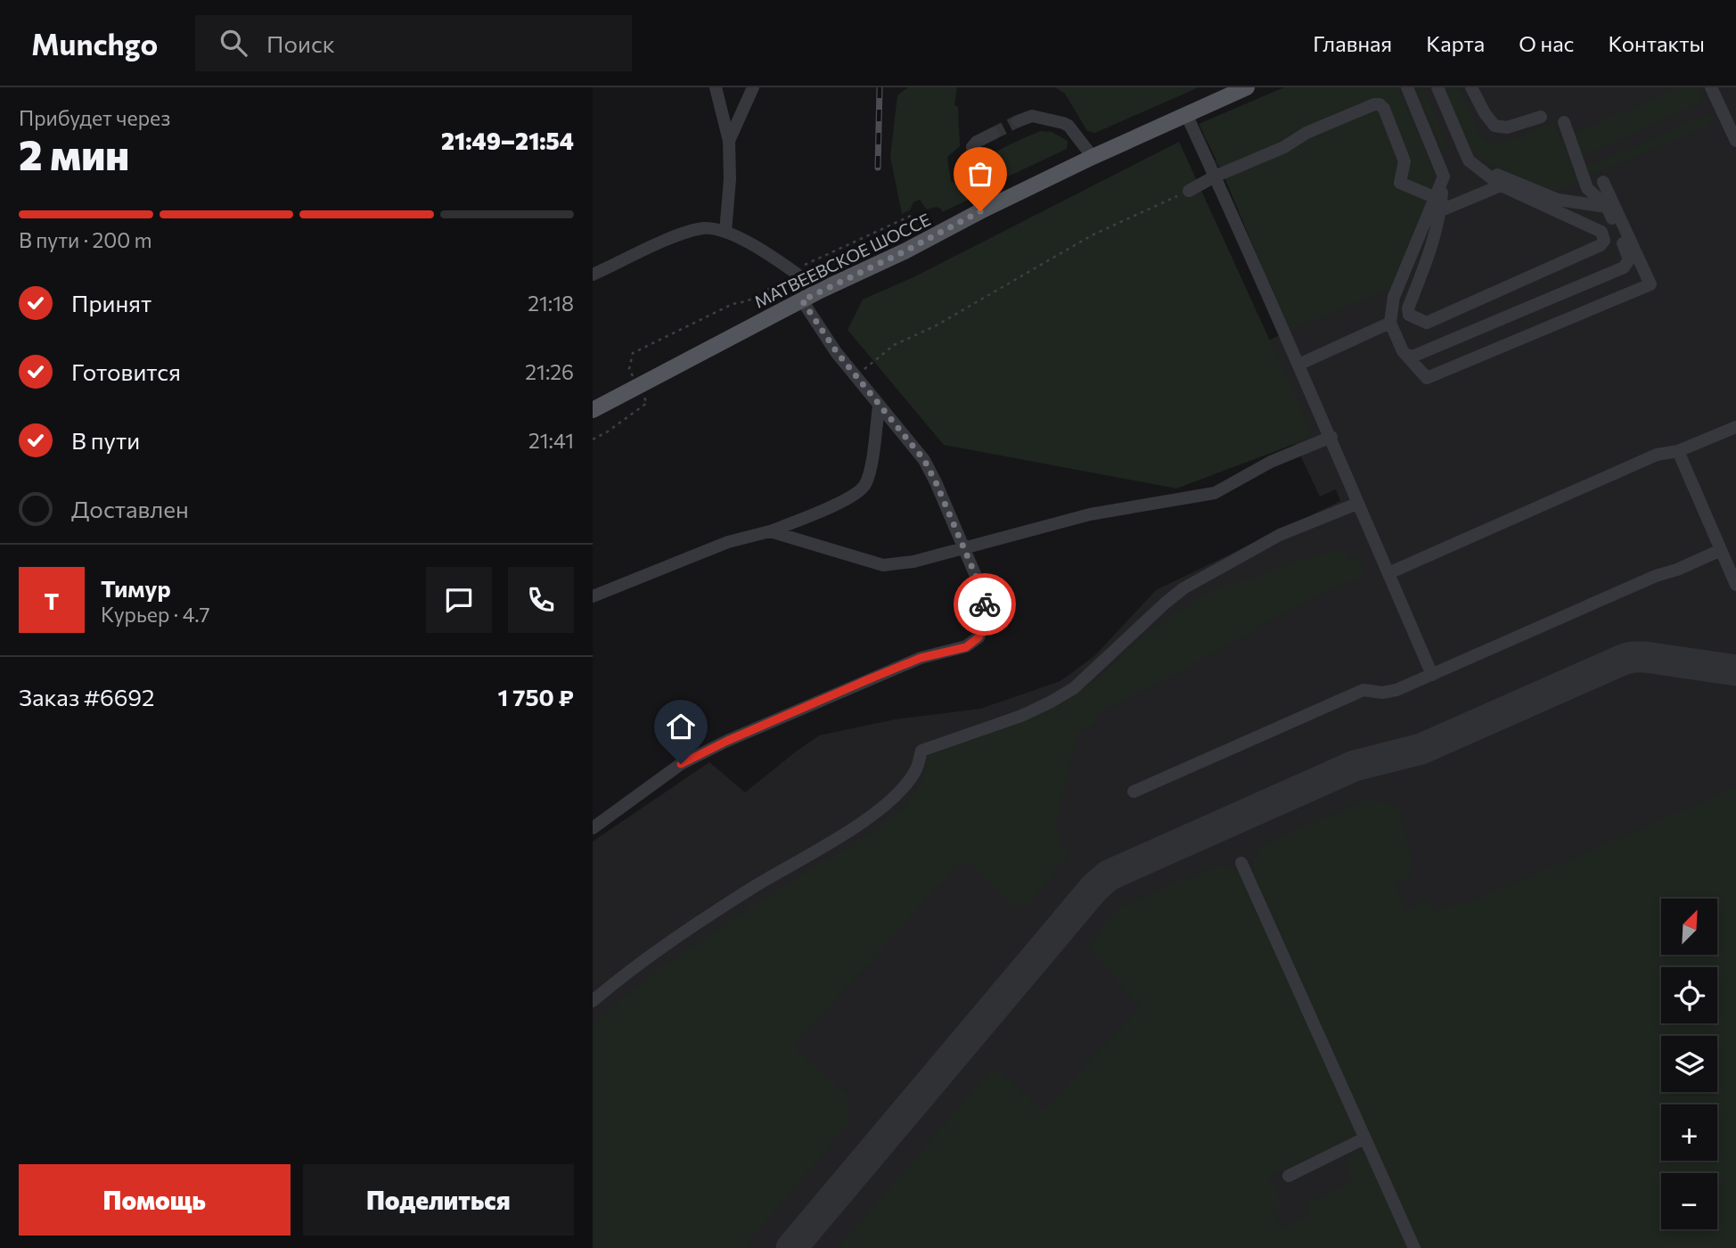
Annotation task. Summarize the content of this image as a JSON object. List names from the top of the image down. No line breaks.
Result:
{"streets":{"main road":["МАТВЕЕВСКОЕ ШОССЕ"]},"north":"top right","page":{"header":"Munchgo","search":"Поиск","nav":["Главная","Карта","О нас","Контакты"],"heading":["2 мин","Прибудет через","21:49–21:54"],"panel":["Тимур","Курьер · 4.7","Заказ #6692","1 750 ₽"],"bar":"В пути · 200 m","list":[["Принят","21:18"],["Готовится","21:26"],["В пути","21:41"],"Доставлен"],"round":"Т","map_buttons":["+","−"],"buttons":["Помощь","Поделиться"]}}
